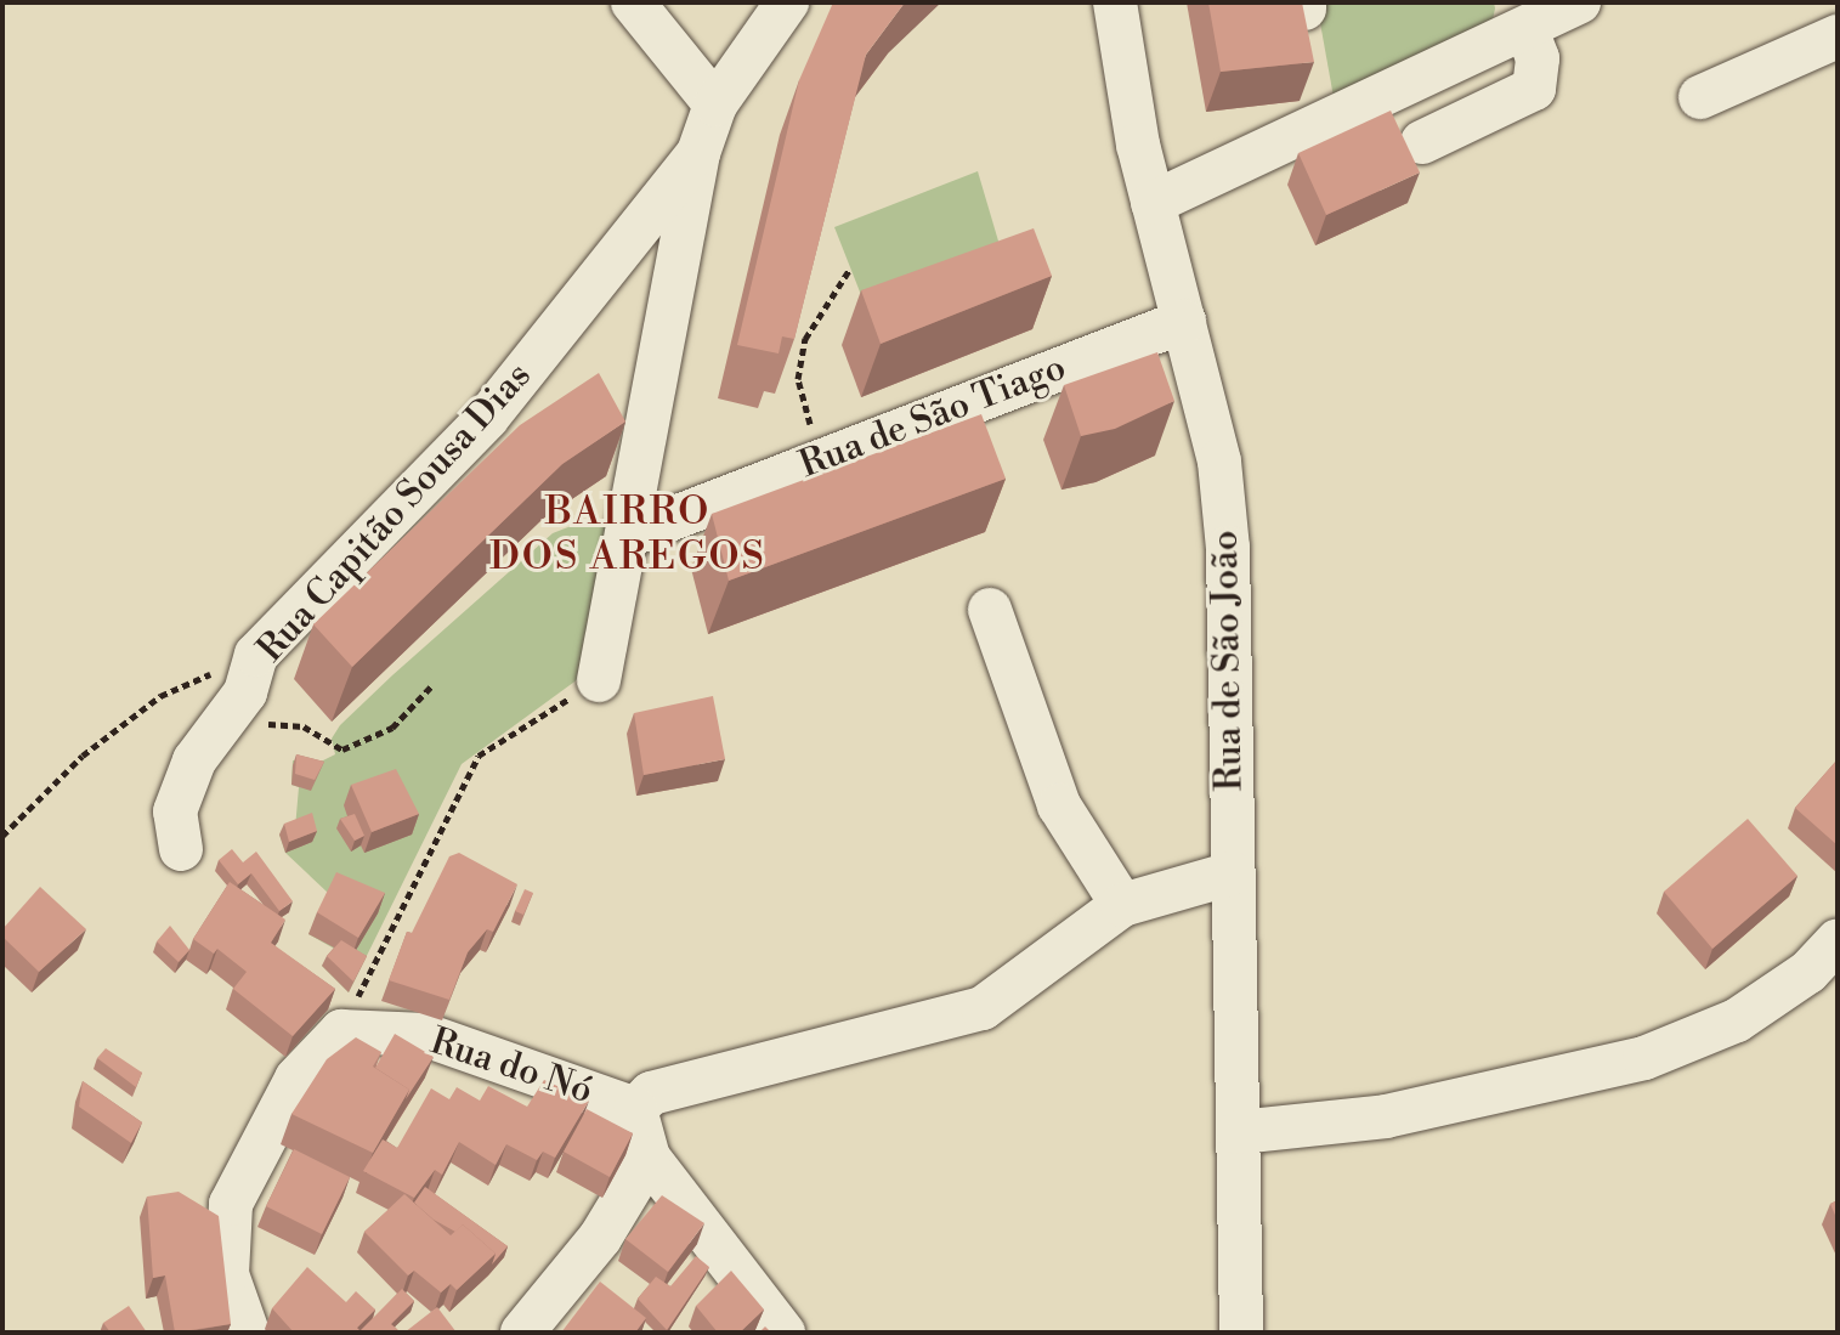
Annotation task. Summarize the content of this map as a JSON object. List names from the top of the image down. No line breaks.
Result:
{"streets":{"street":["Rua de São Tiago","Rua Capitão Sousa Dias","Rua de São João","Rua do Nó"]},"crossings":[["Rua de São Tiago","Rua de São João"]],"districts":["BAIRRO DOS AREGOS"]}
